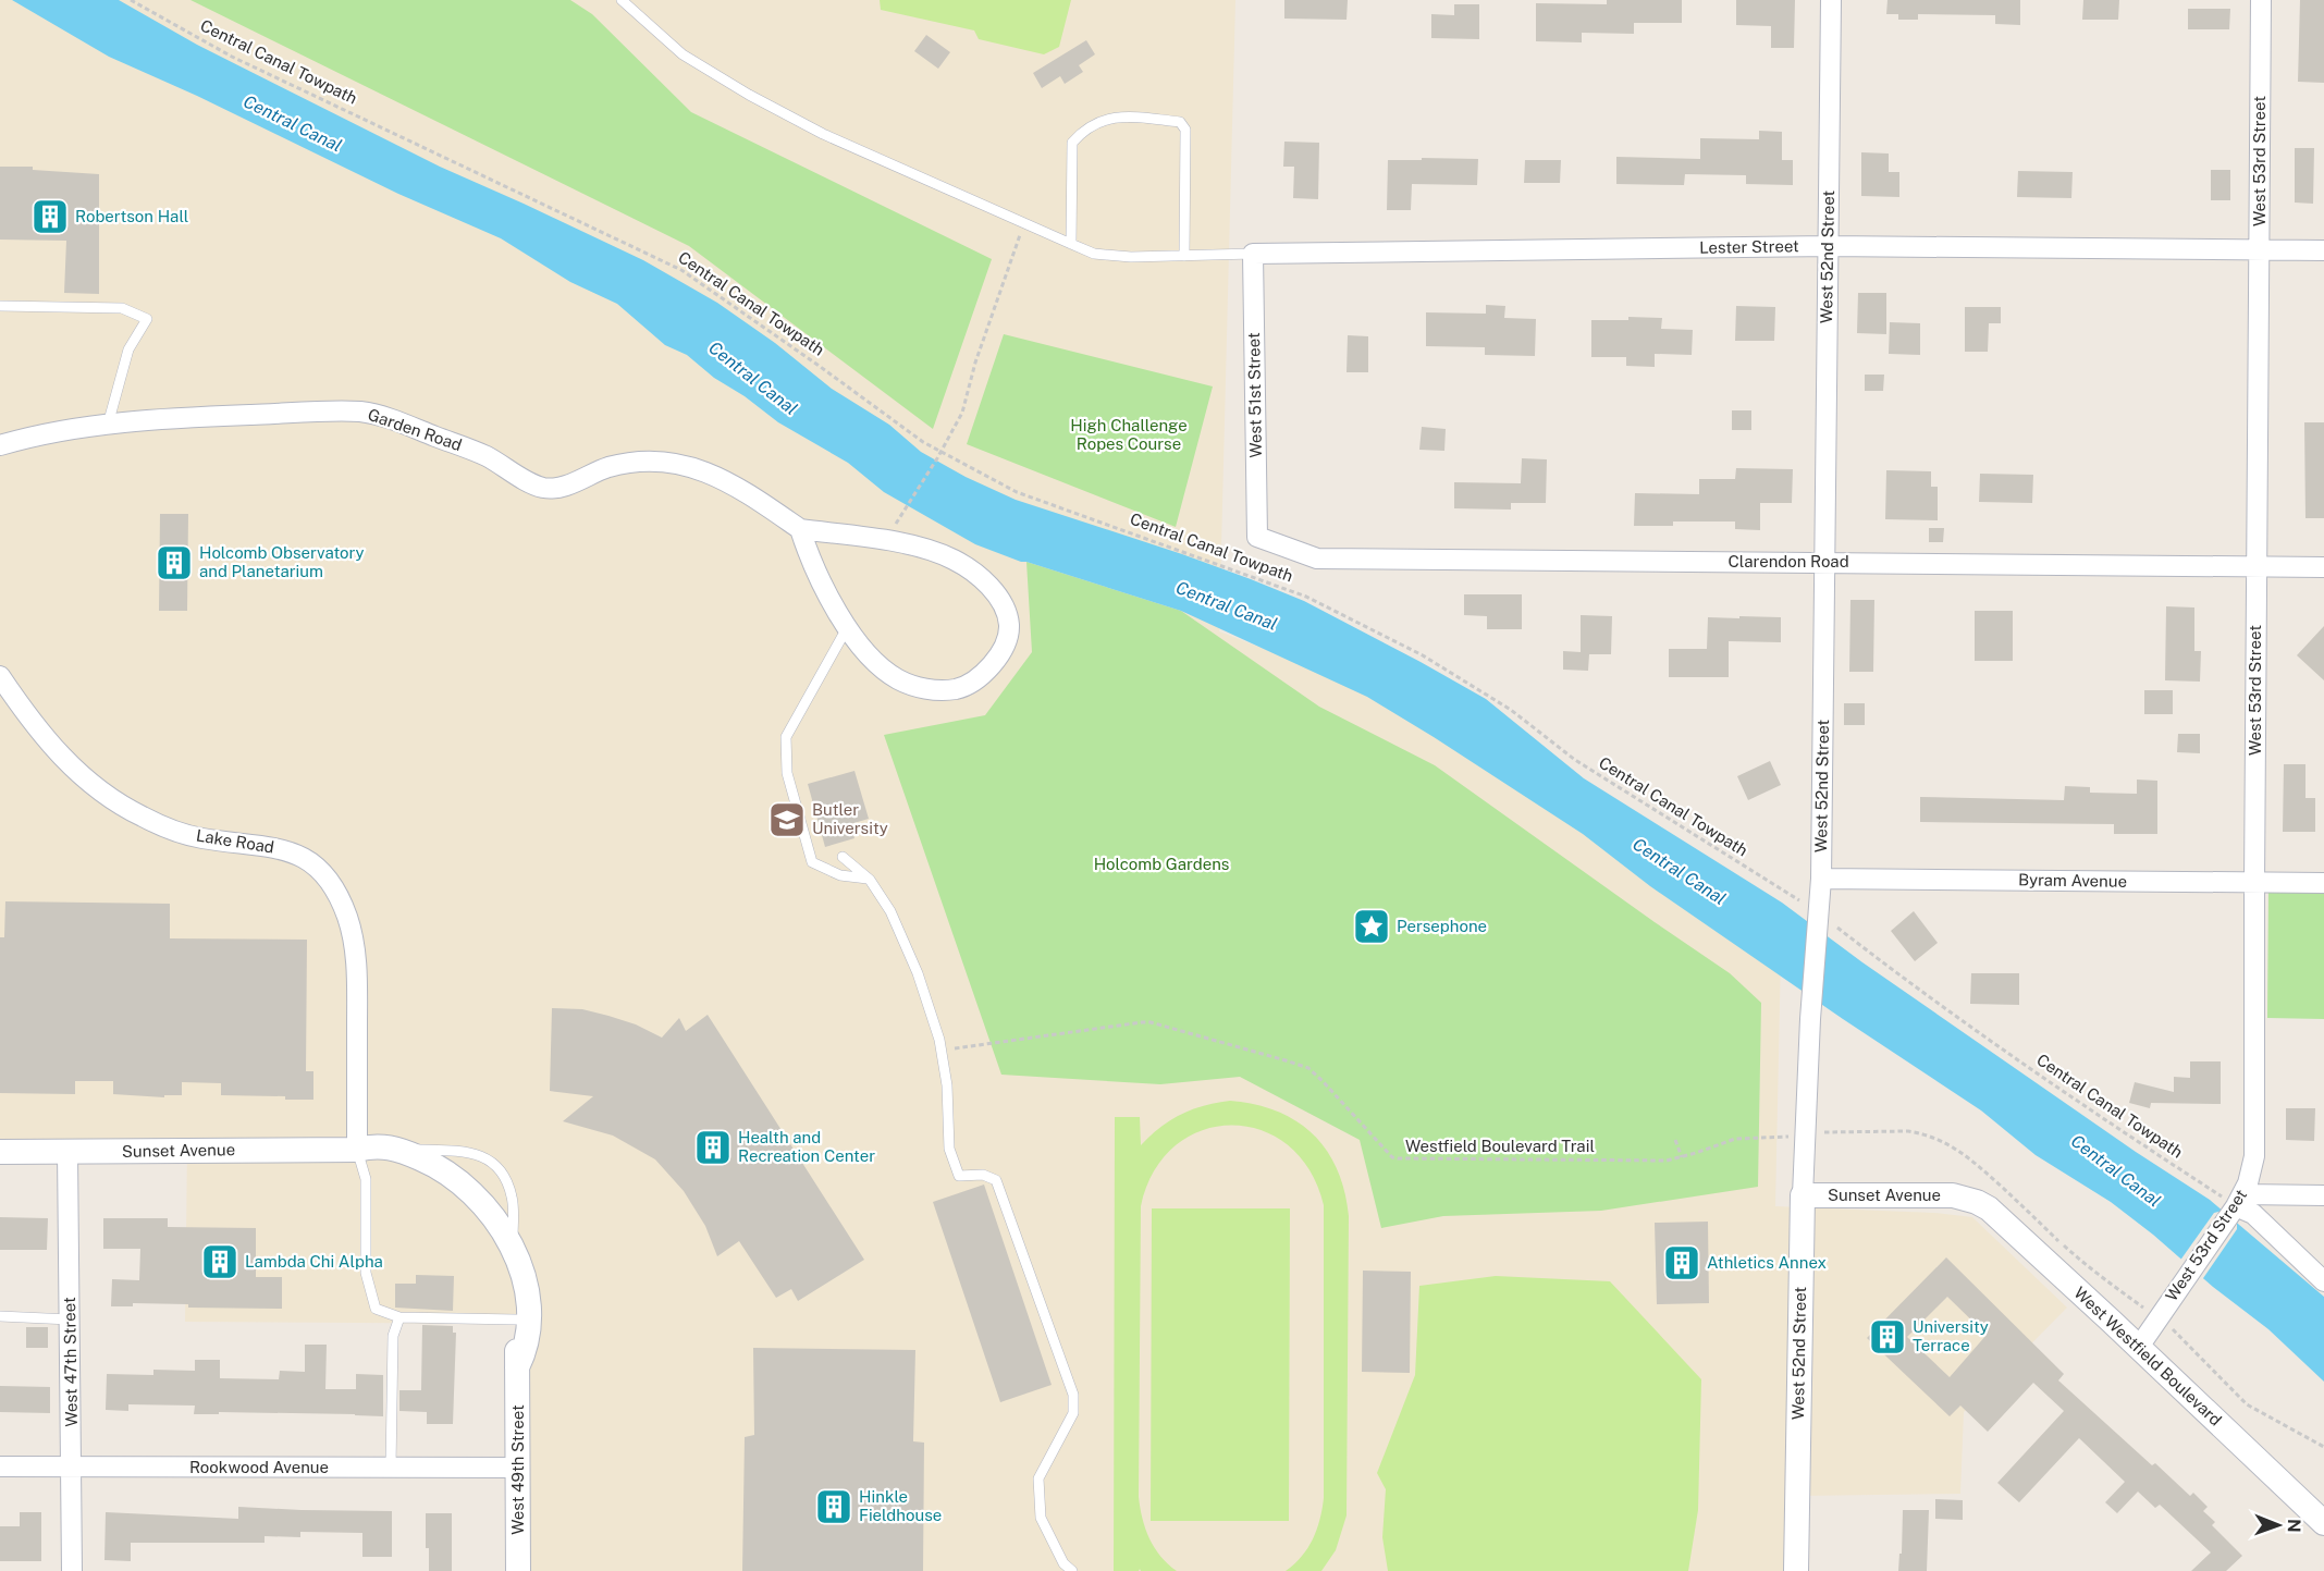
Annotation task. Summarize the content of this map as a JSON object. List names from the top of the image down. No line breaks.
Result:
{"streets":{"street":["West 53rd Street","Lester Street","West 52nd Street","West 51st Street","Garden Road","Clarendon Road","Lake Road","Byram Avenue","Sunset Avenue","West Westfield Boulevard","West 47th Street","Rookwood Avenue","West 49th Street"],"path":["Central Canal Towpath","Westfield Boulevard Trail"]},"crossings":[["Central Canal Towpath","West 53rd Street"],["Central Canal Towpath","West 52nd Street"],["West 53rd Street","Lester Street"],["West 53rd Street","Clarendon Road"],["West 53rd Street","Byram Avenue"],["West 53rd Street","West Westfield Boulevard"],["Lester Street","West 52nd Street"],["Lester Street","West 51st Street"],["West 52nd Street","Clarendon Road"],["West 52nd Street","Byram Avenue"],["West 52nd Street","Sunset Avenue"],["West 51st Street","Clarendon Road"],["Lake Road","Sunset Avenue"],["Sunset Avenue","West Westfield Boulevard"],["Sunset Avenue","West 47th Street"],["Sunset Avenue","West 49th Street"],["West 47th Street","Rookwood Avenue"],["Rookwood Avenue","West 49th Street"]],"water":["Central Canal"],"parks":["High Challenge Ropes Course","Holcomb Gardens"],"places":{"building":["Robertson Hall","Holcomb Observatory and Planetarium","Health and Recreation Center","Lambda Chi Alpha","Athletics Annex","University Terrace","Hinkle Fieldhouse"],"school or university":["Butler University"],"place":["Persephone"]},"north":"right"}
